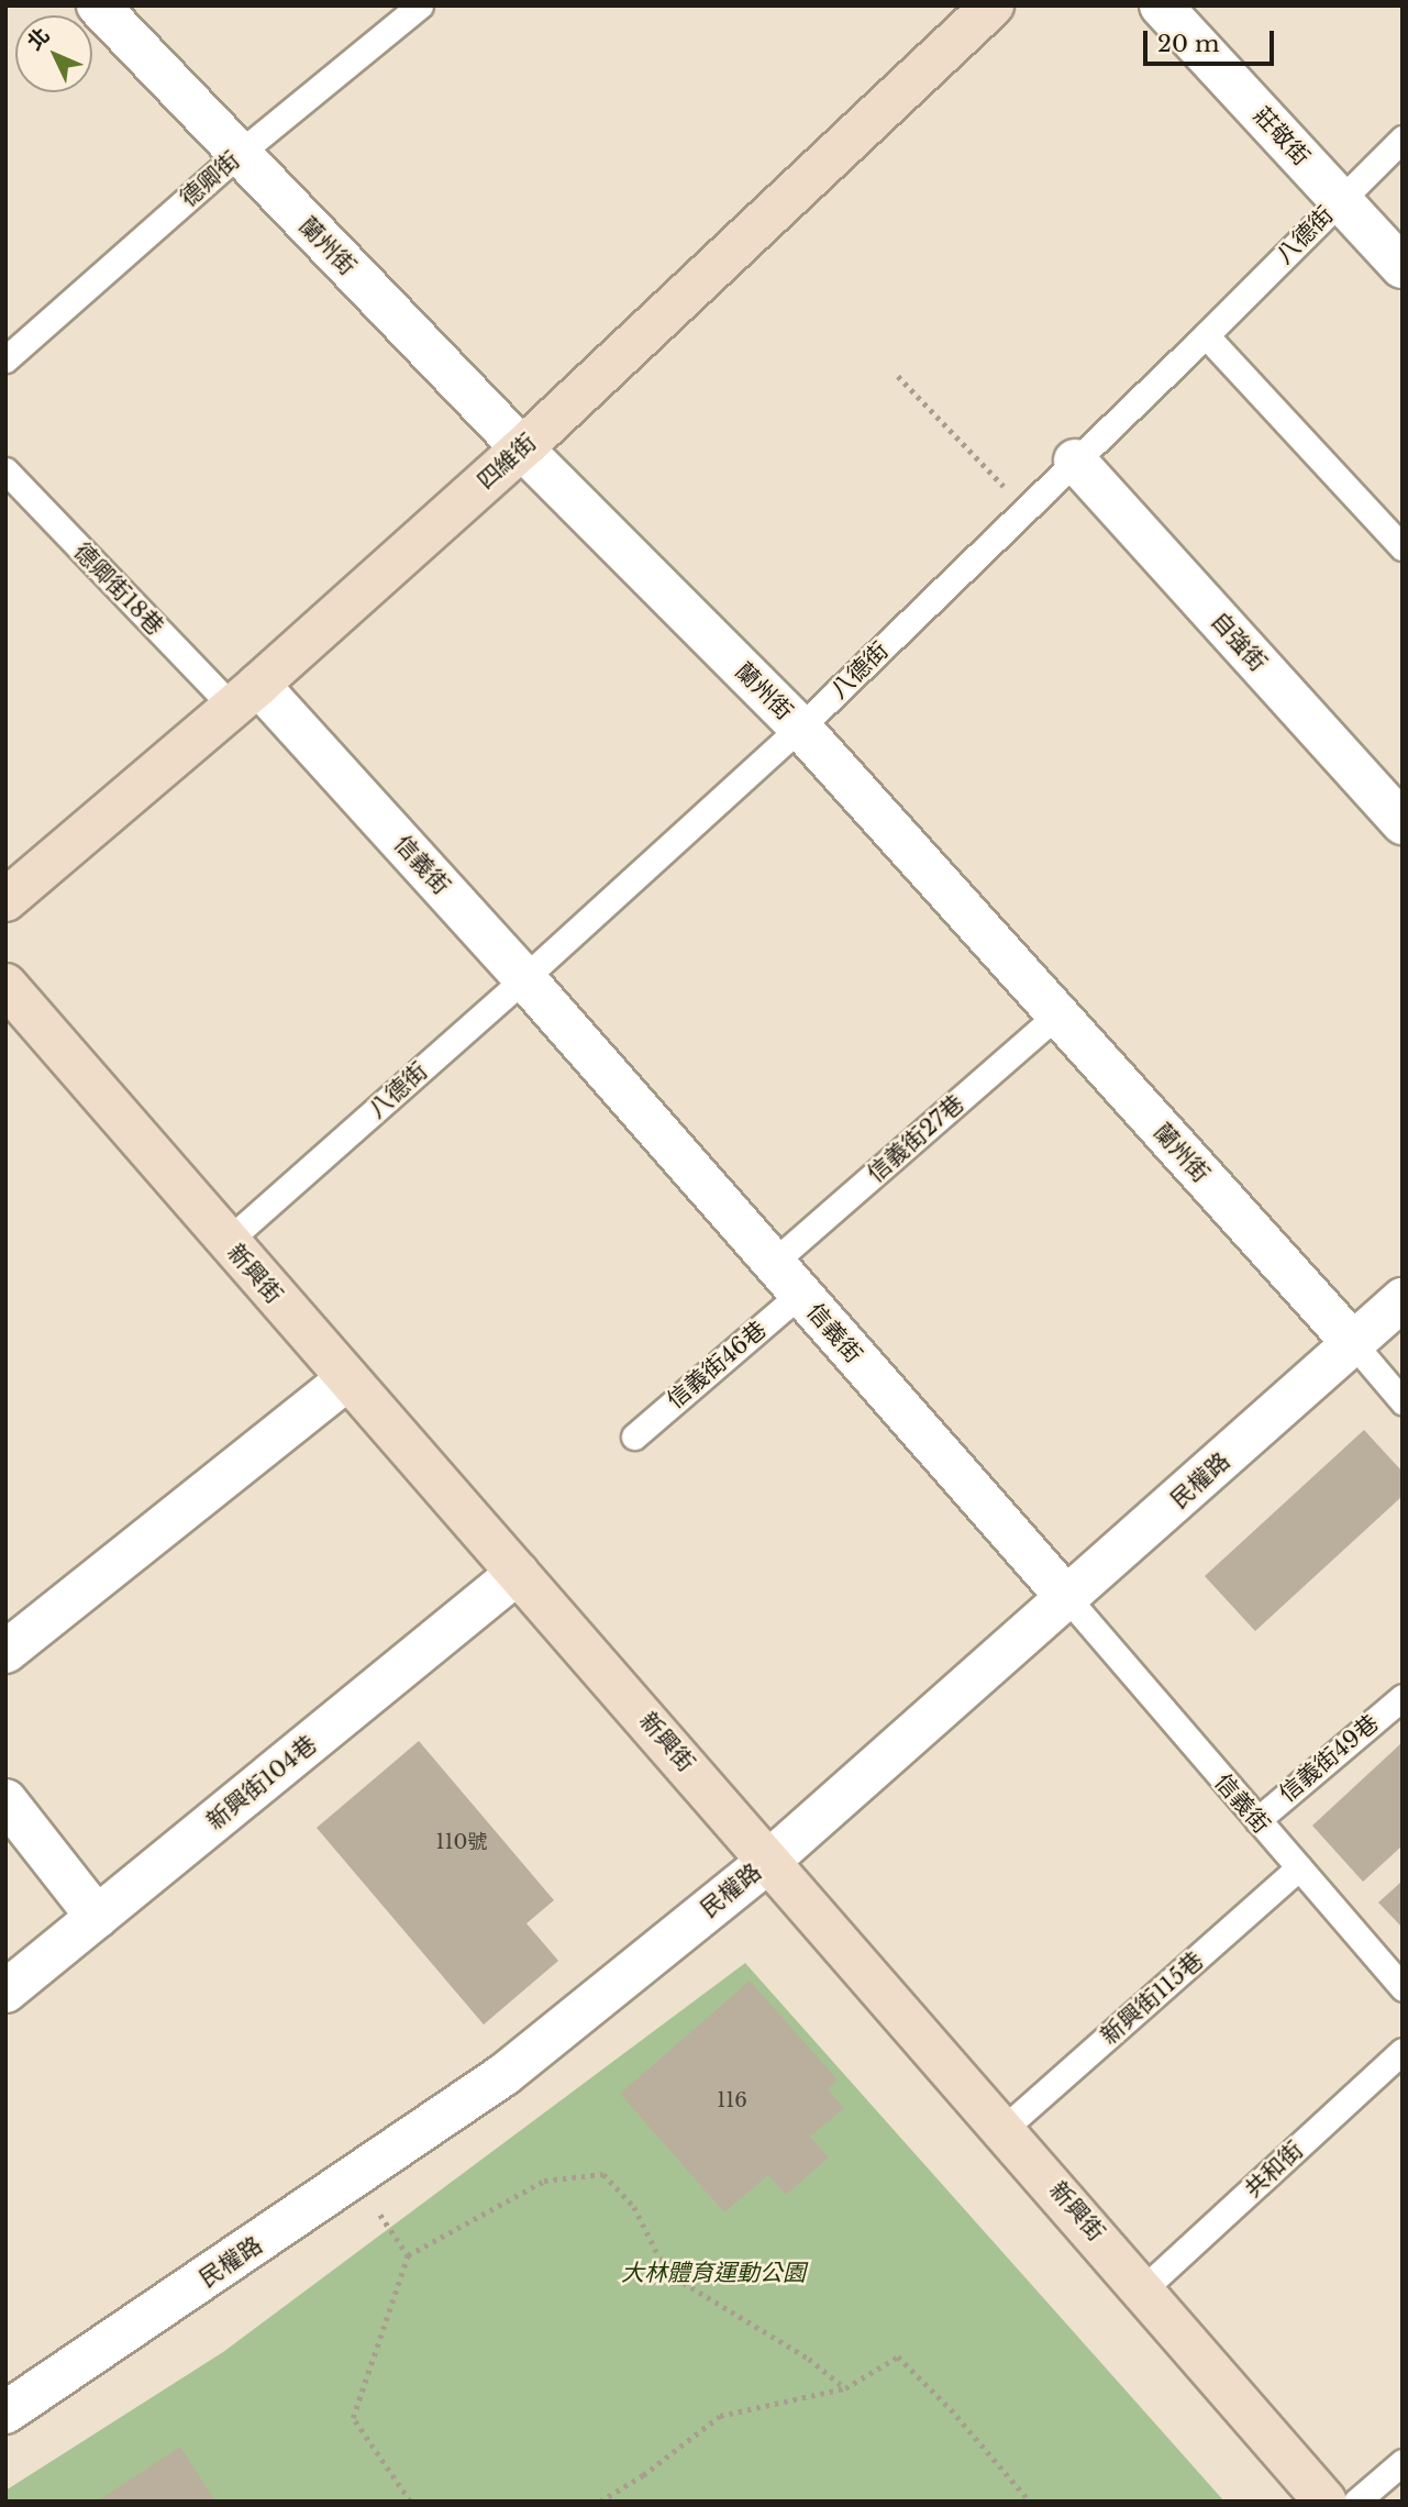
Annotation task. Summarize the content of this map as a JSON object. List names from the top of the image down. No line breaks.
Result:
{"streets":{"main road":["四維街","新興街"],"street":["莊敬街","蘭州街","自強街","信義街","民權路","新興街104巷"],"lane":["德卿街","八德街","德卿街18巷","信義街27巷","信義街46巷","信義街49巷","新興街115巷","共和街"]},"crossings":[["莊敬街","八德街"],["德卿街","蘭州街"],["八德街","蘭州街"],["八德街","自強街"],["八德街","信義街"],["八德街","新興街"],["蘭州街","四維街"],["蘭州街","信義街27巷"],["蘭州街","民權路"],["四維街","德卿街18巷"],["四維街","信義街"],["德卿街18巷","信義街"],["信義街","信義街27巷"],["信義街","信義街46巷"],["信義街","民權路"],["信義街","信義街49巷"],["信義街","新興街115巷"],["信義街27巷","信義街46巷"],["新興街","民權路"],["新興街","新興街104巷"],["新興街","新興街115巷"],["新興街","共和街"]],"parks":["大林體育運動公園"],"house_numbers":["110號","116"],"scale_bar":"20 m","north":"top left"}
